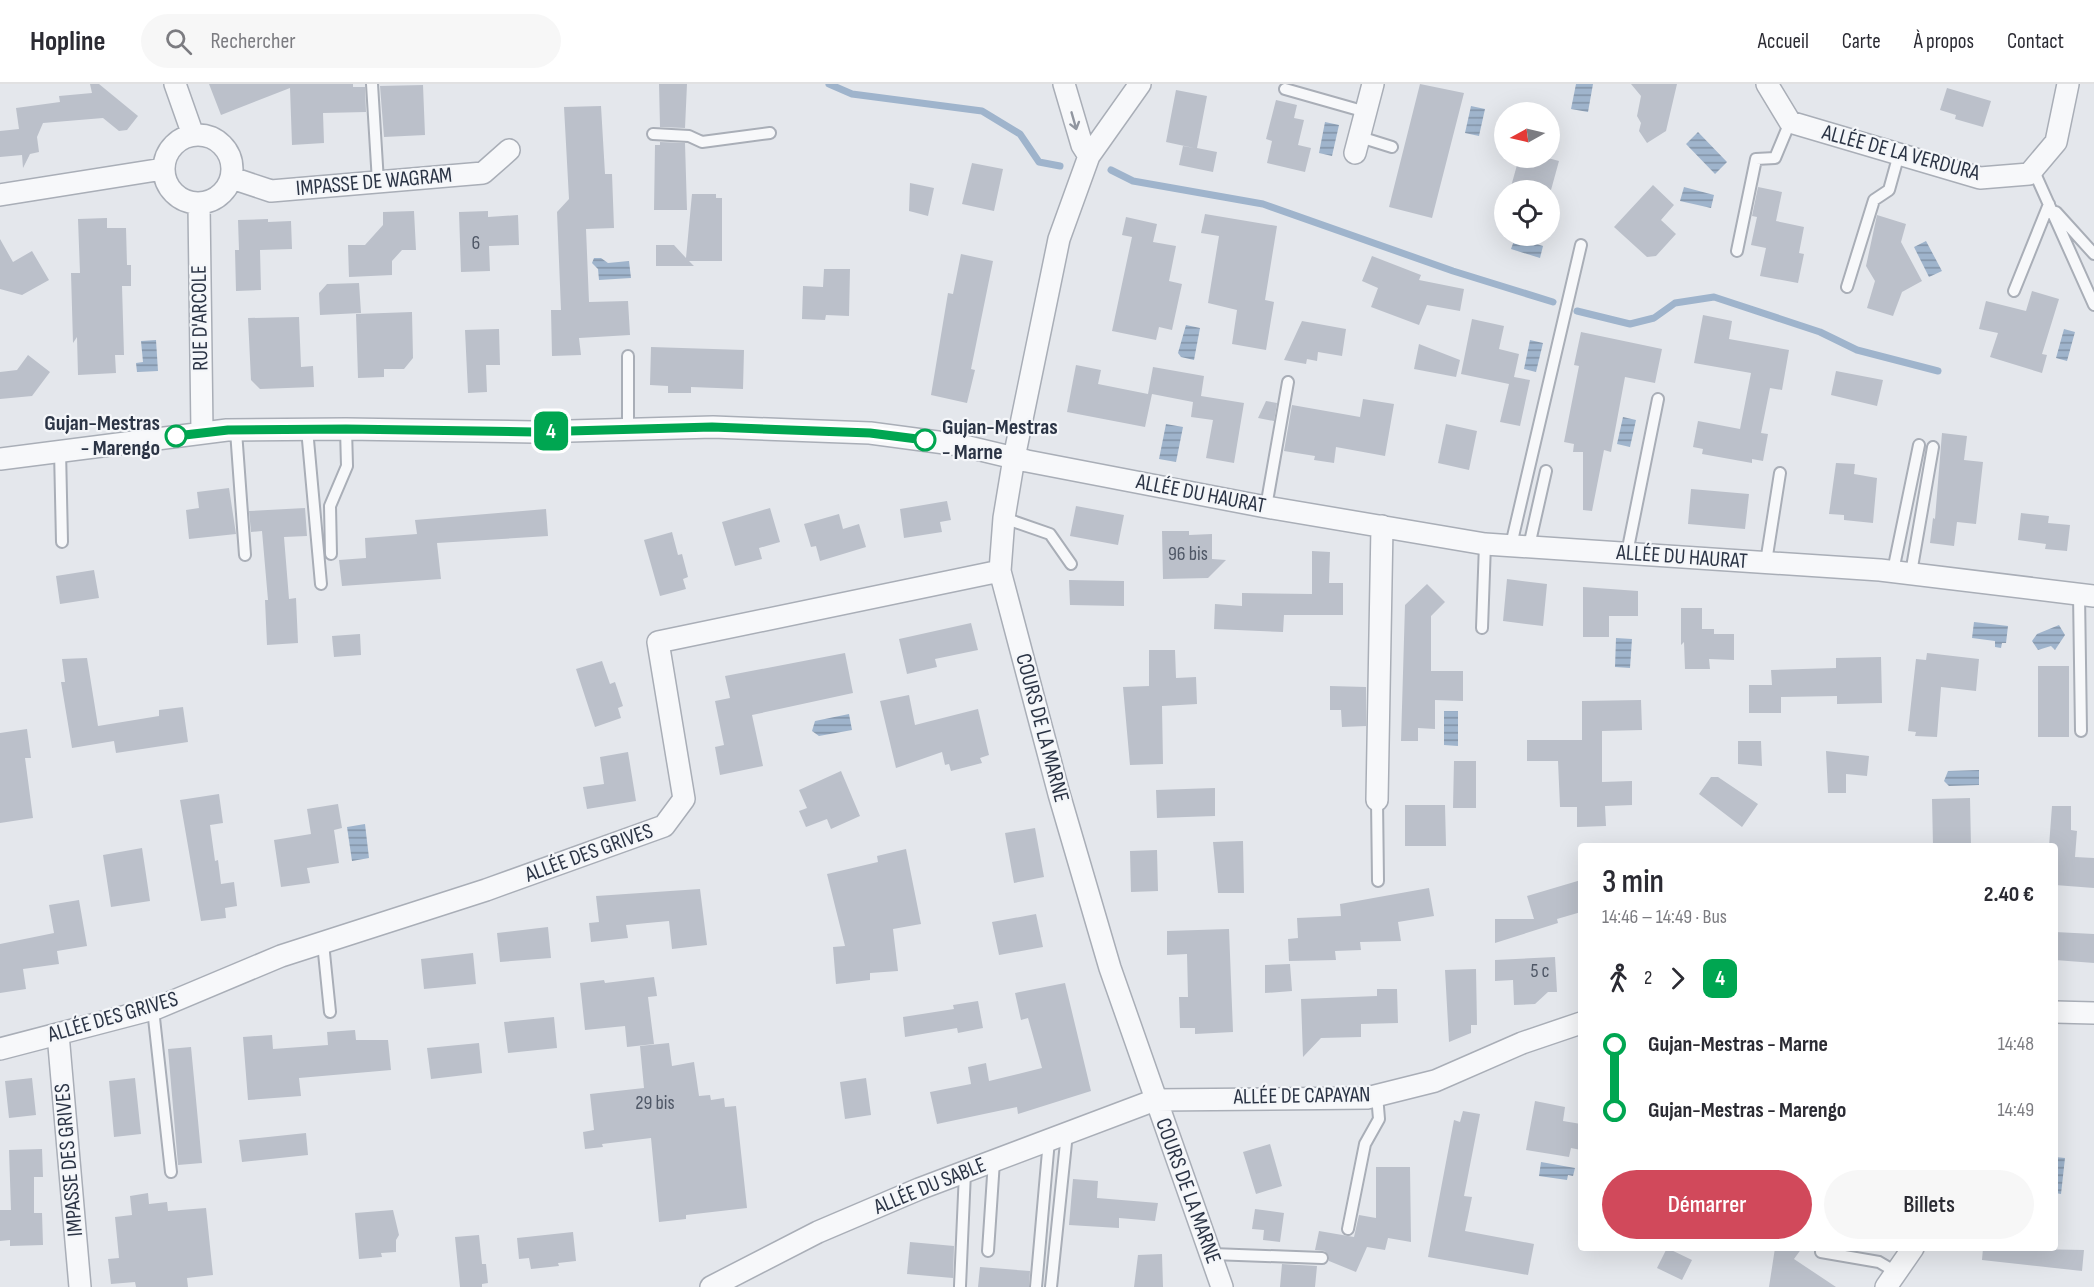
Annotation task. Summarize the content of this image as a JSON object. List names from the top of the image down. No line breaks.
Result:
{"streets":{"street":["ALLÉE DE LA VERDURA","IMPASSE DE WAGRAM","RUE D'ARCOLE","ALLÉE DU HAURAT","COURS DE LA MARNE","ALLÉE DES GRIVES","ALLÉE DE CAPAYAN","IMPASSE DES GRIVES","ALLÉE DU SABLE"]},"crossings":[["IMPASSE DE WAGRAM","RUE D'ARCOLE"],["RUE D'ARCOLE","ALLÉE DU HAURAT"],["ALLÉE DU HAURAT","COURS DE LA MARNE"],["COURS DE LA MARNE","ALLÉE DES GRIVES"],["COURS DE LA MARNE","ALLÉE DE CAPAYAN"],["COURS DE LA MARNE","ALLÉE DU SABLE"],["ALLÉE DES GRIVES","IMPASSE DES GRIVES"],["ALLÉE DE CAPAYAN","ALLÉE DU SABLE"]],"places":["Gujan-Mestras - Marengo","Gujan-Mestras - Marne"],"lines":["bus line 4"],"house_numbers":["6","96 bis","5 c","29 bis"],"north":"left","page":{"header":"Hopline","search":"Rechercher","nav":["Accueil","Carte","À propos","Contact"],"on_map":"4","heading":["3 min","14:46 – 14:49 · Bus","2.40 €"],"legs":["2","4"],"list":[{"name":"Gujan-Mestras - Marne","value":"14:48"},{"name":"Gujan-Mestras - Marengo","value":"14:49"}],"buttons":["Démarrer","Billets"]}}
